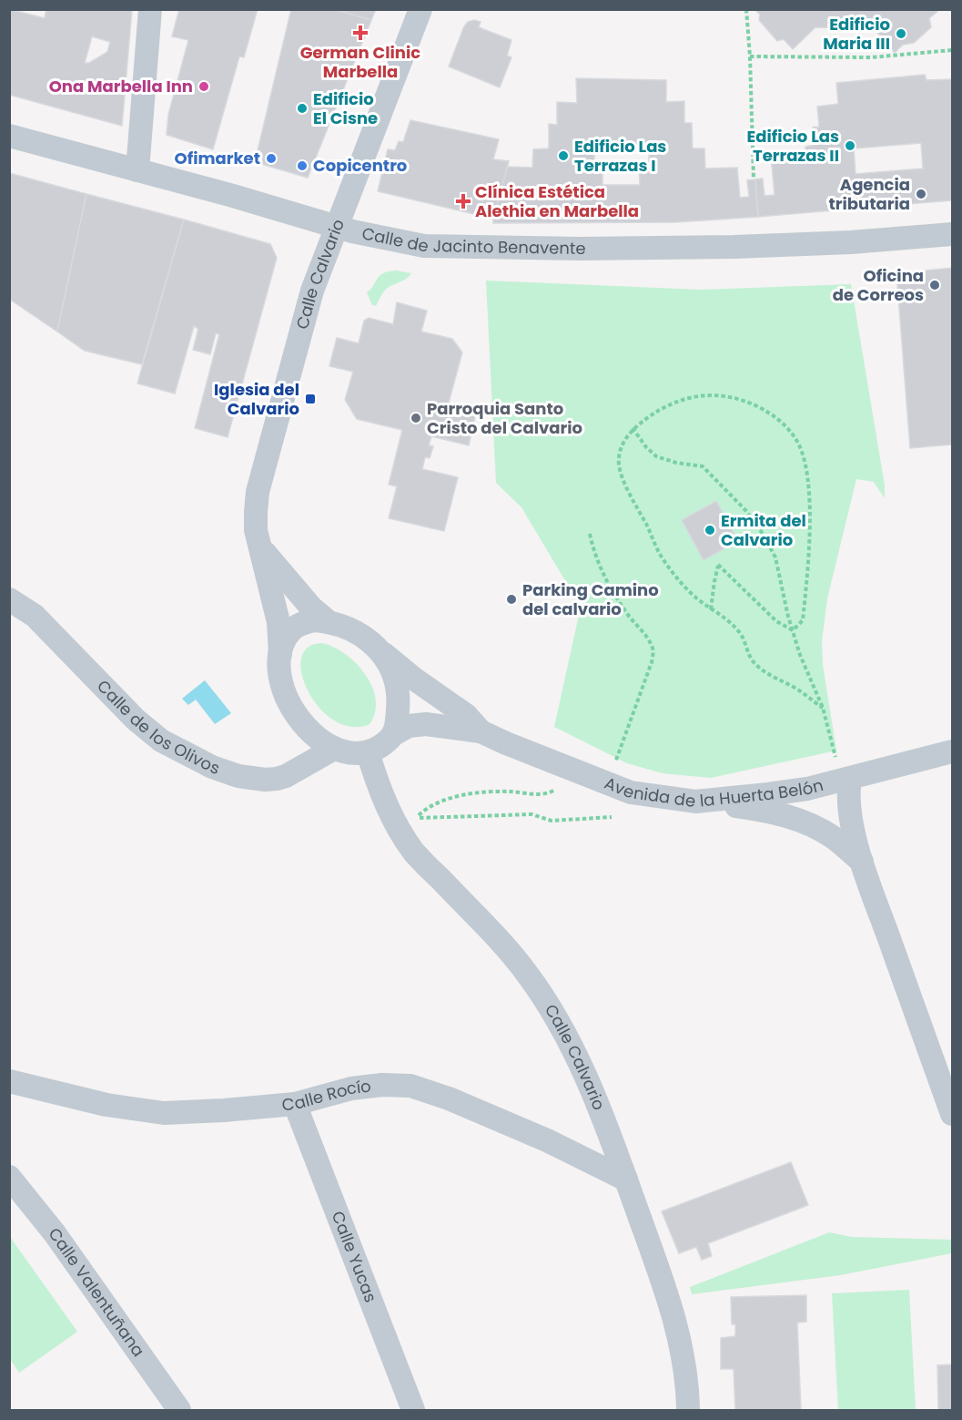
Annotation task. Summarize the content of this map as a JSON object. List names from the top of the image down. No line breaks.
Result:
{"streets":{"street":["Calle de Jacinto Benavente","Calle Calvario","Calle de los Olivos","Avenida de la Huerta Belón","Calle Rocío","Calle Yucas","Calle Valentuñana"]},"crossings":[["Calle de Jacinto Benavente","Calle Calvario"],["Calle Calvario","Calle de los Olivos"],["Calle Calvario","Avenida de la Huerta Belón"],["Calle Calvario","Calle Rocío"],["Calle de los Olivos","Avenida de la Huerta Belón"],["Calle Rocío","Calle Yucas"]],"places":{"health":["German Clinic Marbella","Clínica Estética Alethia en Marbella"],"other":["Edificio Maria III","Ona Marbella Inn","Edificio El Cisne","Edificio Las Terrazas II","Edificio Las Terrazas I","Ofimarket","Copicentro","Agencia tributaria","Oficina de Correos","Parroquia Santo Cristo del Calvario","Ermita del Calvario","Parking Camino del calvario"],"transit":["Iglesia del Calvario"]}}
